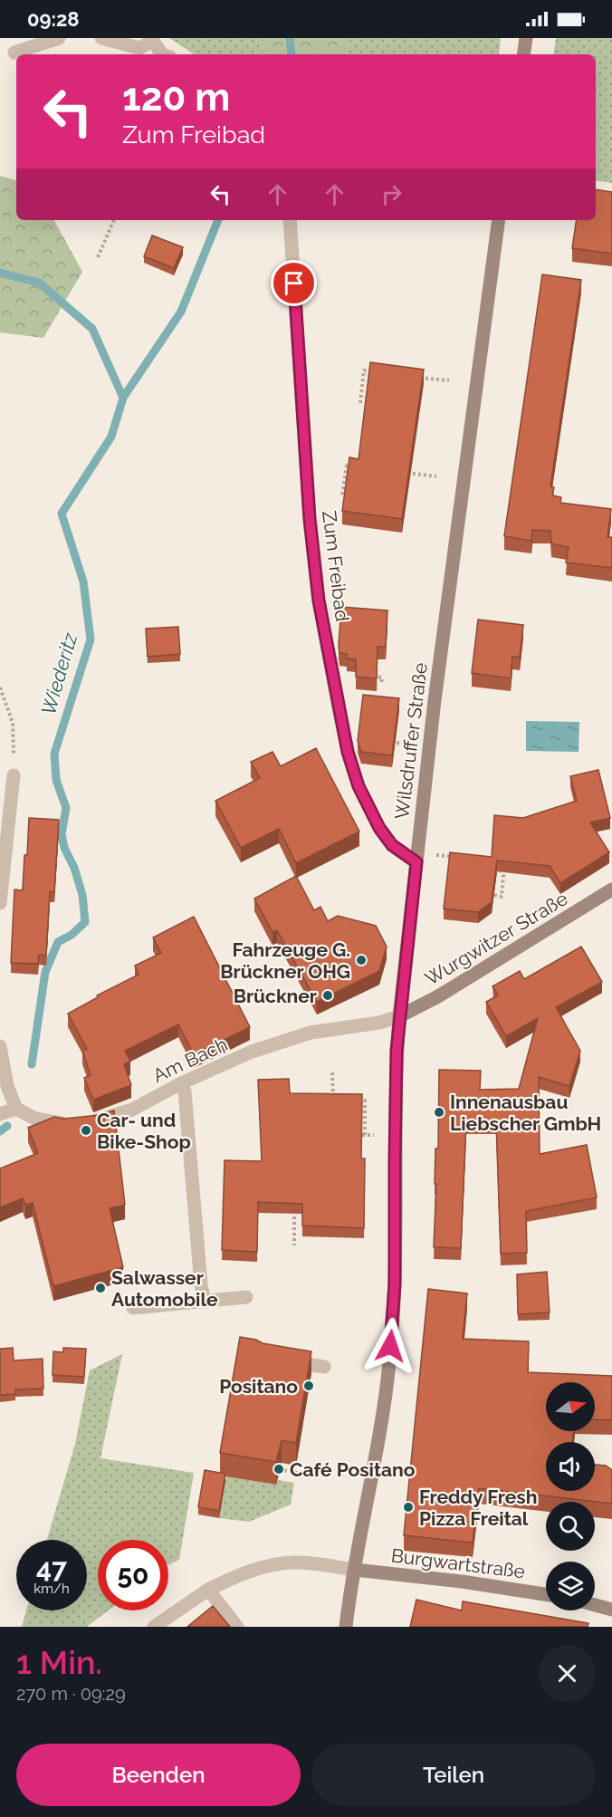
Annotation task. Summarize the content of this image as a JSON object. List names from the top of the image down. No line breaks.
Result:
{"streets":{"main road":["Wilsdruffer Straße","Wurgwitzer Straße","Burgwartstraße"],"street":["Zum Freibad","Am Bach"]},"crossings":[["Zum Freibad","Wilsdruffer Straße"],["Wilsdruffer Straße","Wurgwitzer Straße"],["Wilsdruffer Straße","Am Bach"],["Wilsdruffer Straße","Burgwartstraße"],["Wurgwitzer Straße","Am Bach"]],"water":["Wiederitz"],"places":["Fahrzeuge G. Brückner OHG","Brückner","Innenausbau Liebscher GmbH","Car- und Bike-Shop","Salwasser Automobile","Positano","Café Positano","Freddy Fresh Pizza Freital"],"north":"right","page":{"status":"09:28","turn":["120 m","Zum Freibad"],"speed":"47 km/h","limit":"50","heading":["1 Min.","270 m · 09:29"],"buttons":["Beenden","Teilen"]}}
